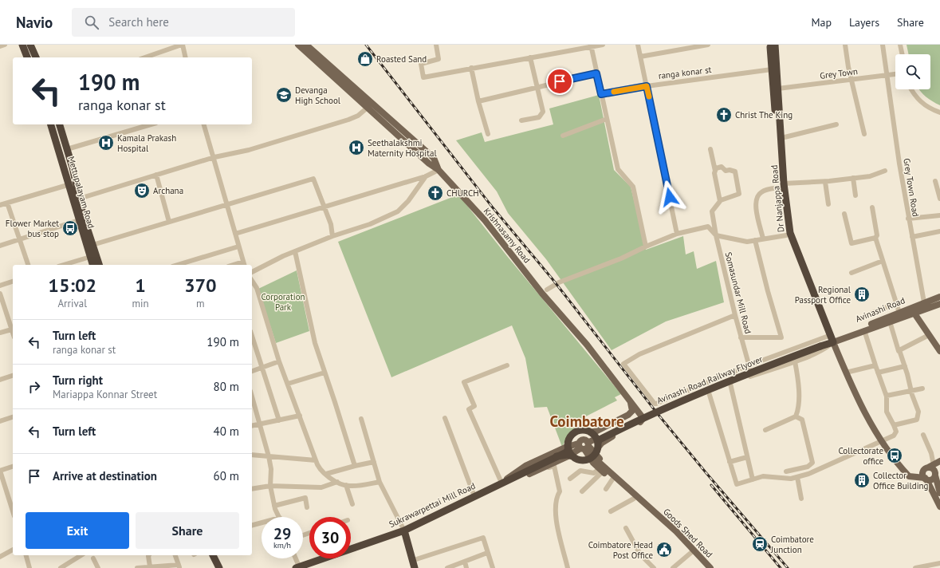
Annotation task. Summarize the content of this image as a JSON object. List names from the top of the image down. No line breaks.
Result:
{"streets":{"highway":["Mettupalayam Road","Dr Nanjappa Road","Avinashi Road Railway Flyover","Sukrawarpettai Mill Road"],"main road":["Krishnasamy Road","Avinashi Road","Goods Shed Road"],"street":["ranga konar st","Grey Town","Grey Town Road","Somasundar Mill Road"]},"crossings":[["ranga konar st","Dr Nanjappa Road"],["Grey Town","Grey Town Road"],["Grey Town","Dr Nanjappa Road"],["Grey Town Road","Avinashi Road"],["Dr Nanjappa Road","Avinashi Road"],["Dr Nanjappa Road","Avinashi Road Railway Flyover"],["Krishnasamy Road","Avinashi Road Railway Flyover"],["Avinashi Road","Avinashi Road Railway Flyover"],["Avinashi Road Railway Flyover","Sukrawarpettai Mill Road"]],"districts":["Coimbatore"],"parks":["Corporation Park"],"places":{"shop":["Roasted Sand"],"school or university":["Devanga High School"],"church":["Christ The King","CHURCH"],"hospital":["Kamala Prakash Hospital","Seethalakshmi Maternity Hospital"],"theatre":["Archana"],"bus stop":["Flower Market bus stop","Collectorate office"],"building":["Regional Passport Office","Collector Office Building"],"station":["Coimbatore Junction"],"public building":["Coimbatore Head Post Office"]},"page":{"header":"Navio","search":"Search here","nav":["Map","Layers","Share"],"turn":["190 m","ranga konar st"],"eta":["15:02","Arrival","1","min","370","m"],"list":[{"name":"Turn left","note":"ranga konar st","value":"190 m"},{"name":"Turn right","note":"Mariappa Konnar Street","value":"80 m"},{"name":"Turn left","value":"40 m"},{"name":"Arrive at destination","value":"60 m"}],"buttons":["Exit","Share"],"speed":"29 km/h","limit":"30"}}
